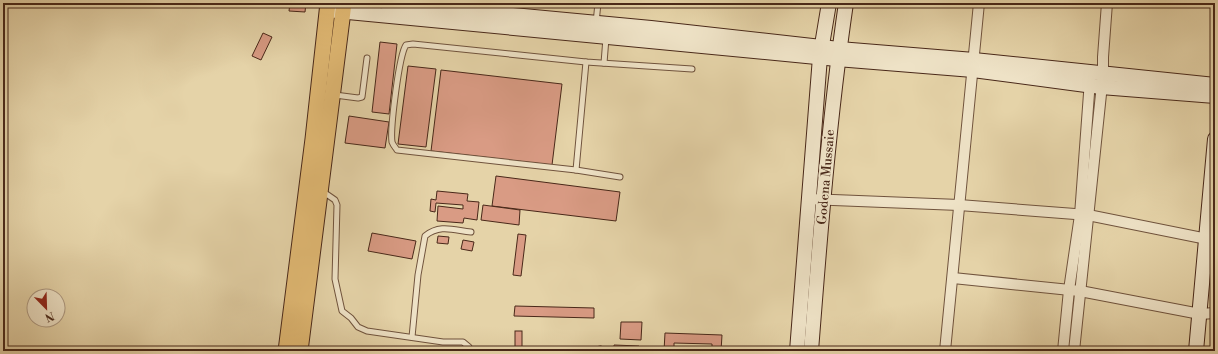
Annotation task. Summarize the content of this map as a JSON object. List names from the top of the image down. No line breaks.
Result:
{"streets":{"street":["Godena Mussaie"]},"north":"bottom right"}
